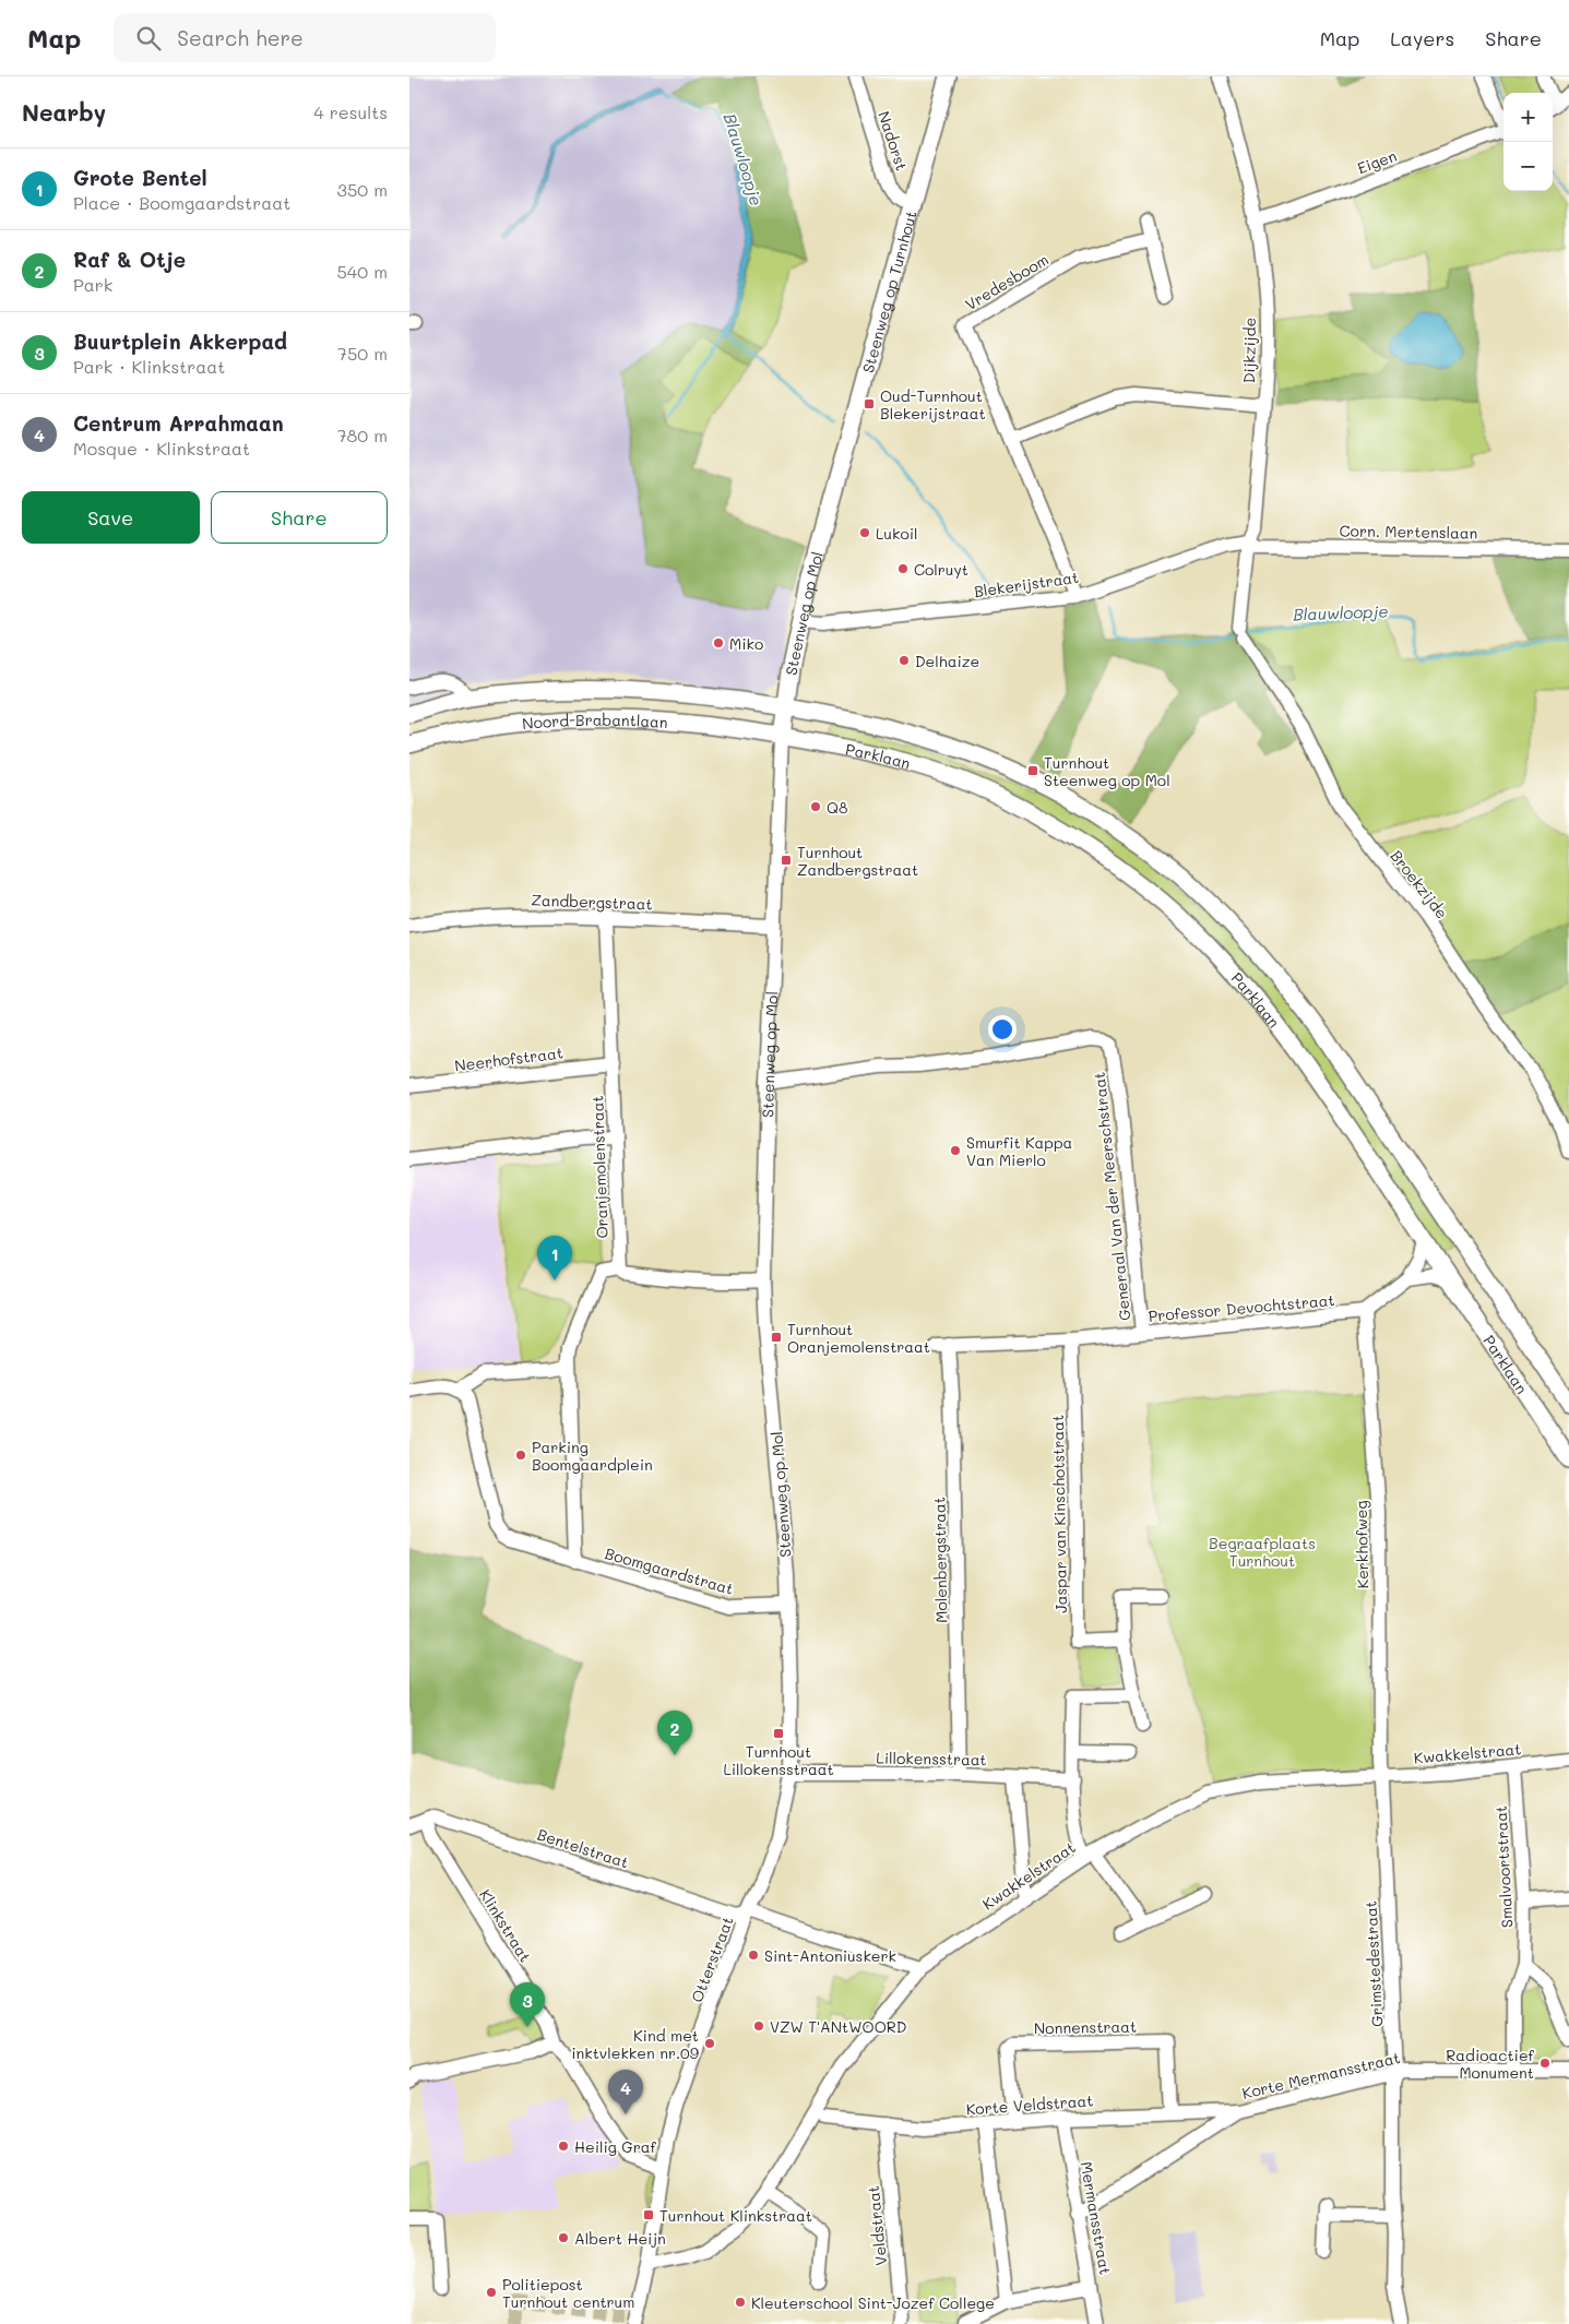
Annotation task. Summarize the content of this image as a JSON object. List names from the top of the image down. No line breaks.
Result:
{"streets":{"main road":["Steenweg op Turnhout","Steenweg op Mol","Noord-Brabantlaan","Parklaan"],"street":["Nadorst","Eigen","Vredesboom","Dijkzijde","Corn. Mertenslaan","Blekerijstraat","Broekzijde","Zandbergstraat","Neerhofstraat","Oranjemolenstraat","Generaal Van der Meerschstraat","Professor Devochtstraat","Jaspar van Kinschotstraat","Kerkhofweg","Molenbergstraat","Boomgaardstraat","Kwakkelstraat","Lillokensstraat","Bentelstraat","Smalvoortstraat","Klinkstraat","Otterstraat","Grimstedestraat","Nonnenstraat","Korte Mermansstraat","Korte Veldstraat","Mermansstraat","Veldstraat"]},"crossings":[["Nadorst","Steenweg op Turnhout"],["Eigen","Dijkzijde"],["Steenweg op Turnhout","Steenweg op Mol"],["Dijkzijde","Corn. Mertenslaan"],["Dijkzijde","Blekerijstraat"],["Dijkzijde","Broekzijde"],["Corn. Mertenslaan","Blekerijstraat"],["Blekerijstraat","Steenweg op Mol"],["Steenweg op Mol","Noord-Brabantlaan"],["Steenweg op Mol","Parklaan"],["Steenweg op Mol","Zandbergstraat"],["Steenweg op Mol","Generaal Van der Meerschstraat"],["Steenweg op Mol","Boomgaardstraat"],["Steenweg op Mol","Otterstraat"],["Noord-Brabantlaan","Parklaan"],["Zandbergstraat","Oranjemolenstraat"],["Neerhofstraat","Oranjemolenstraat"],["Generaal Van der Meerschstraat","Professor Devochtstraat"],["Professor Devochtstraat","Jaspar van Kinschotstraat"],["Professor Devochtstraat","Kerkhofweg"],["Professor Devochtstraat","Molenbergstraat"],["Kerkhofweg","Kwakkelstraat"],["Kerkhofweg","Grimstedestraat"],["Molenbergstraat","Lillokensstraat"],["Boomgaardstraat","Otterstraat"],["Kwakkelstraat","Bentelstraat"],["Kwakkelstraat","Smalvoortstraat"],["Kwakkelstraat","Otterstraat"],["Kwakkelstraat","Grimstedestraat"],["Lillokensstraat","Otterstraat"],["Bentelstraat","Klinkstraat"],["Bentelstraat","Otterstraat"],["Smalvoortstraat","Korte Mermansstraat"],["Klinkstraat","Otterstraat"],["Grimstedestraat","Korte Mermansstraat"],["Nonnenstraat","Korte Veldstraat"],["Korte Mermansstraat","Korte Veldstraat"],["Korte Mermansstraat","Mermansstraat"],["Korte Veldstraat","Mermansstraat"],["Korte Veldstraat","Veldstraat"]],"water":["Blauwloopje"],"parks":["Begraafplaats Turnhout"],"places":{"transit":["Oud-Turnhout Blekerijstraat","Turnhout Steenweg op Mol","Turnhout Zandbergstraat","Turnhout Oranjemolenstraat","Turnhout Lillokensstraat","Turnhout Klinkstraat"],"other":["Lukoil","Colruyt","Miko","Delhaize","Q8","Smurfit Kappa Van Mierlo","Parking Boomgaardplein","Sint-Antoniuskerk","VZW T'ANtWOORD","Kind met inktvlekken nr.09","Radioactief Monument","Heilig Graf","Albert Heijn","Politiepost Turnhout centrum","Kleuterschool Sint-Jozef College"]},"page":{"header":"Map","search":"Search here","nav":["Map","Layers","Share"],"heading":["Nearby","4 results"],"map_buttons":["+","−"],"list":[{"mark":"1","name":"Grote Bentel","note":"Place · Boomgaardstraat","value":"350 m"},{"mark":"2","name":"Raf & Otje","note":"Park","value":"540 m"},{"mark":"3","name":"Buurtplein Akkerpad","note":"Park · Klinkstraat","value":"750 m"},{"mark":"4","name":"Centrum Arrahmaan","note":"Mosque · Klinkstraat","value":"780 m"}],"buttons":["Save","Share"],"pins":["1","2","3","4"]}}
